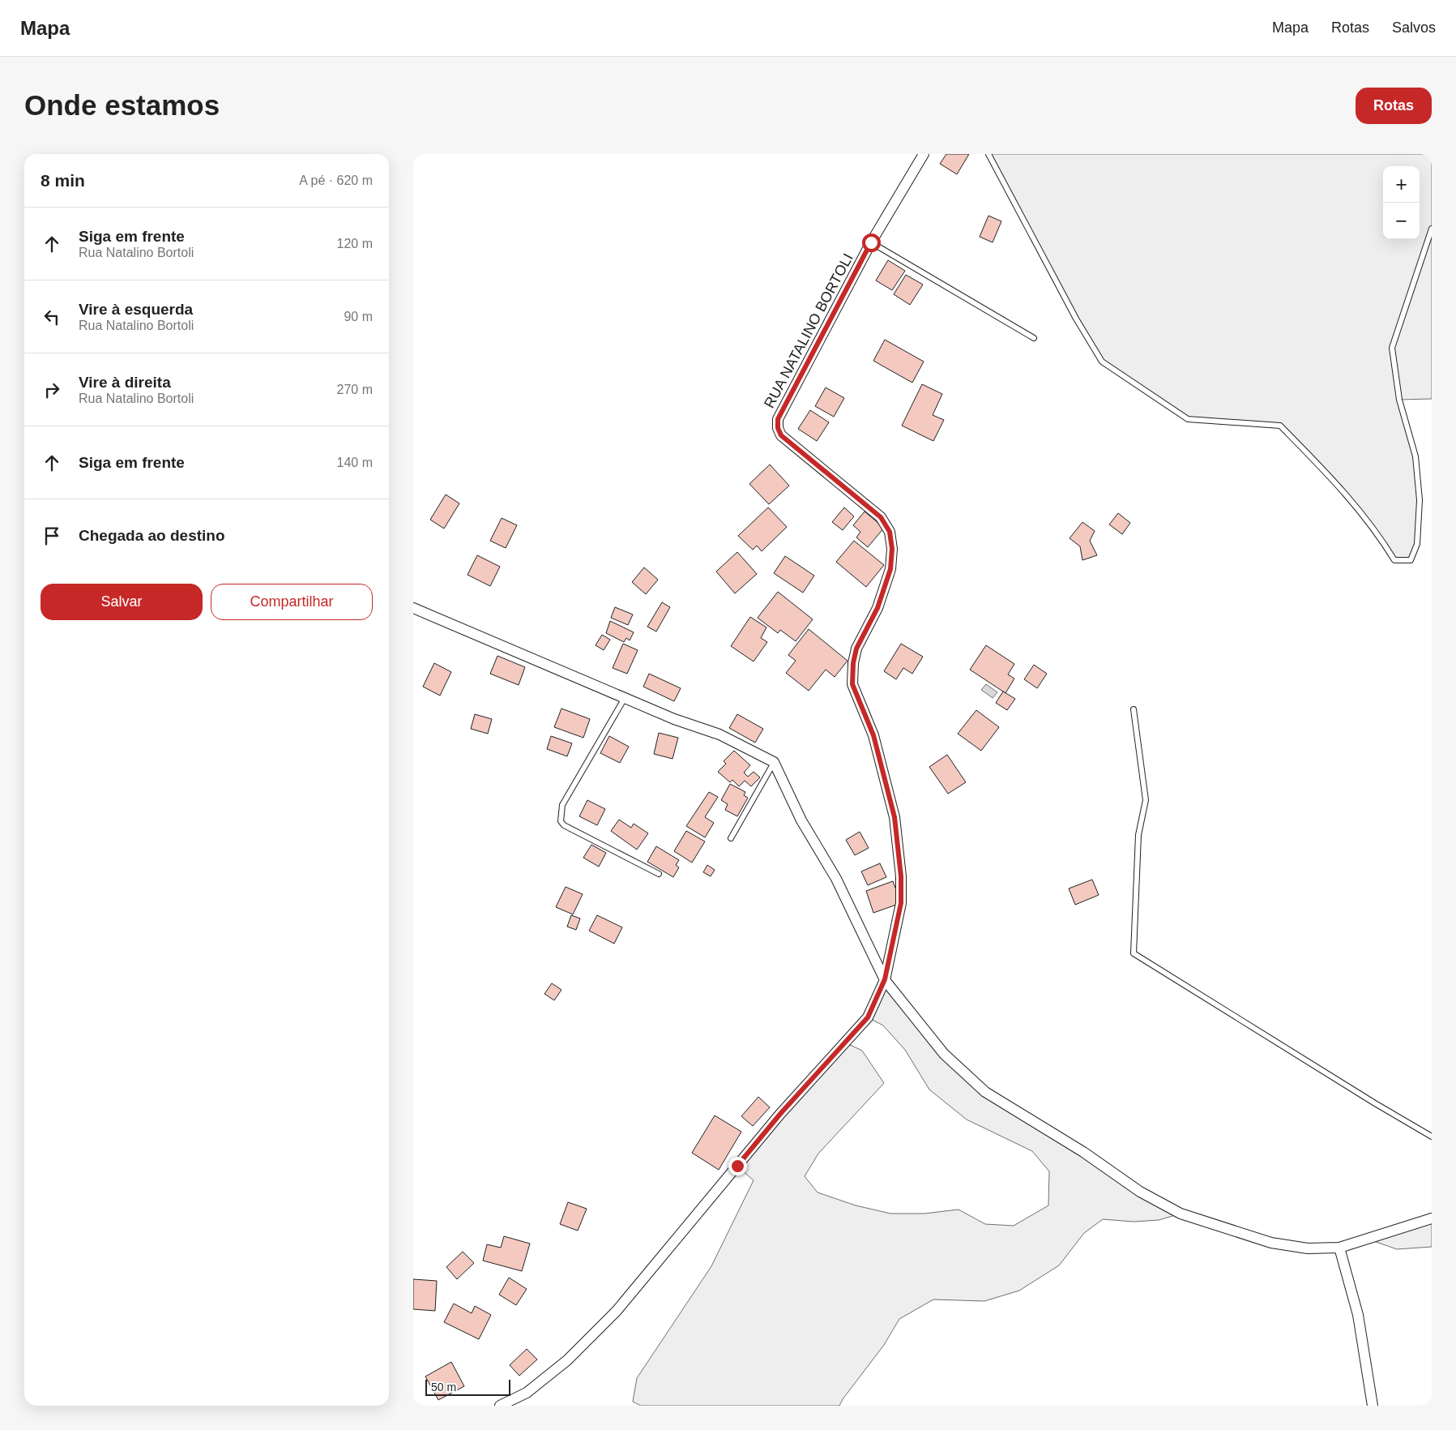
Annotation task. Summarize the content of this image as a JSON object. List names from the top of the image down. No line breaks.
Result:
{"streets":{"street":["RUA NATALINO BORTOLI"]},"scale_bar":"50 m","page":{"header":"Mapa","nav":["Mapa","Rotas","Salvos"],"buttons":["Rotas",["Salvar","Compartilhar"]],"title":"Onde estamos","heading":["8 min","A pé · 620 m"],"map_buttons":["+","−"],"list":[["Siga em frente","Rua Natalino Bortoli","120 m"],["Vire à esquerda","Rua Natalino Bortoli","90 m"],["Vire à direita","Rua Natalino Bortoli","270 m"],["Siga em frente","140 m"],"Chegada ao destino"],"scale":"50 m"}}
